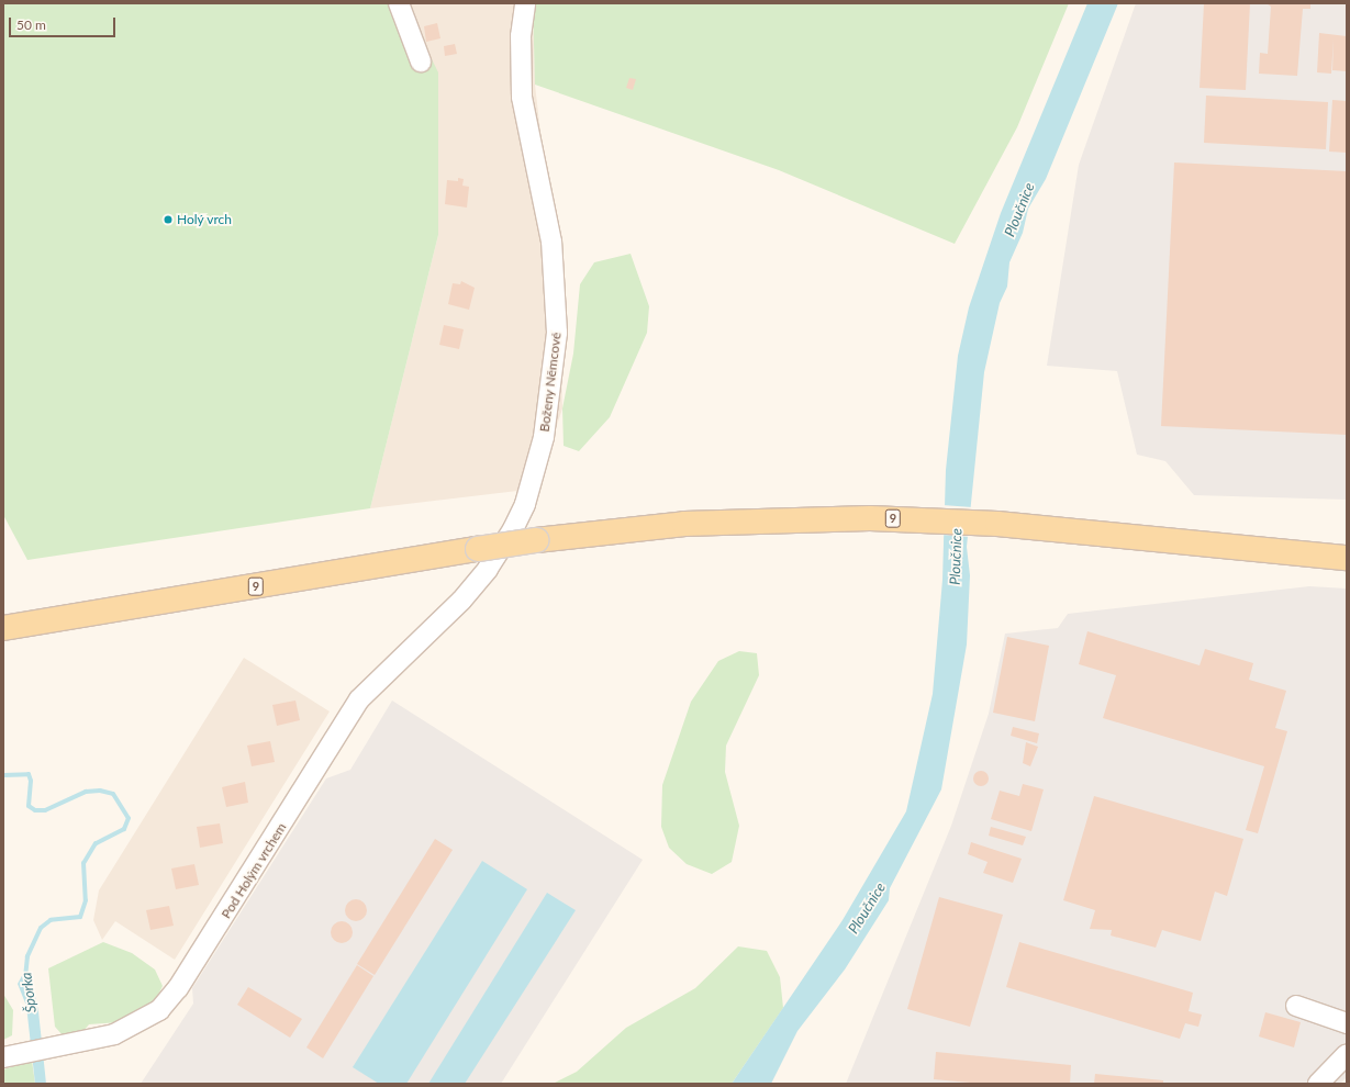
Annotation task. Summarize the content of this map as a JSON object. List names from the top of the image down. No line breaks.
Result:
{"streets":{"main road":["9"],"street":["Boženy Němcové","Pod Holým vrchem"]},"crossings":[["Boženy Němcové","Pod Holým vrchem"]],"water":["Ploučnice","Šporka"],"places":["Holý vrch"],"scale_bar":"50 m"}
